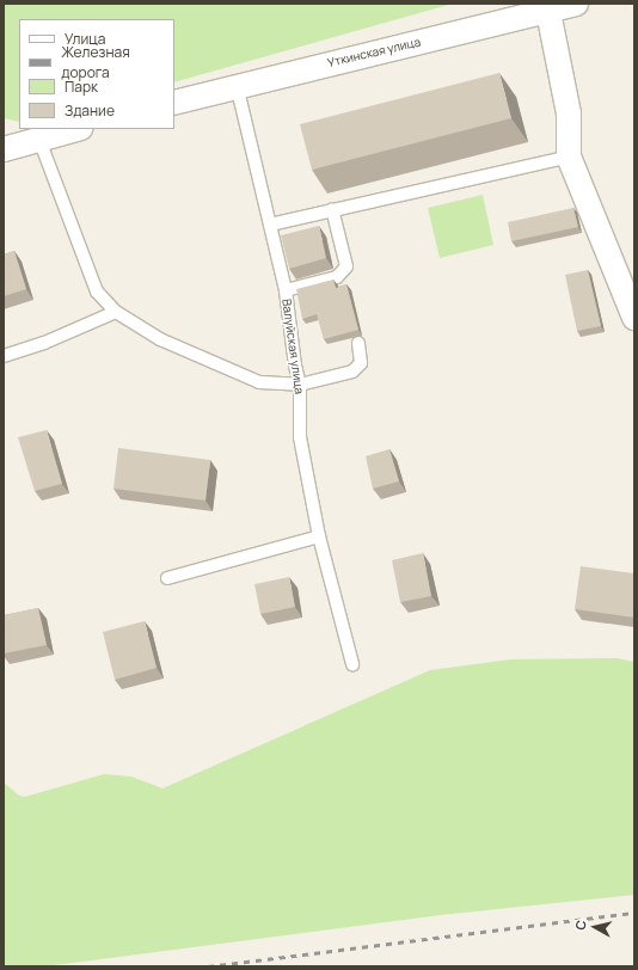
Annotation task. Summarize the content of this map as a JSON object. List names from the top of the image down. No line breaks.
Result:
{"streets":{"street":["Уткинская улица"],"lane":["Валуйская улица"]},"crossings":[["Уткинская улица","Валуйская улица"]],"legend":["Улица","Железная дорога","Парк","Здание"],"north":"left"}
